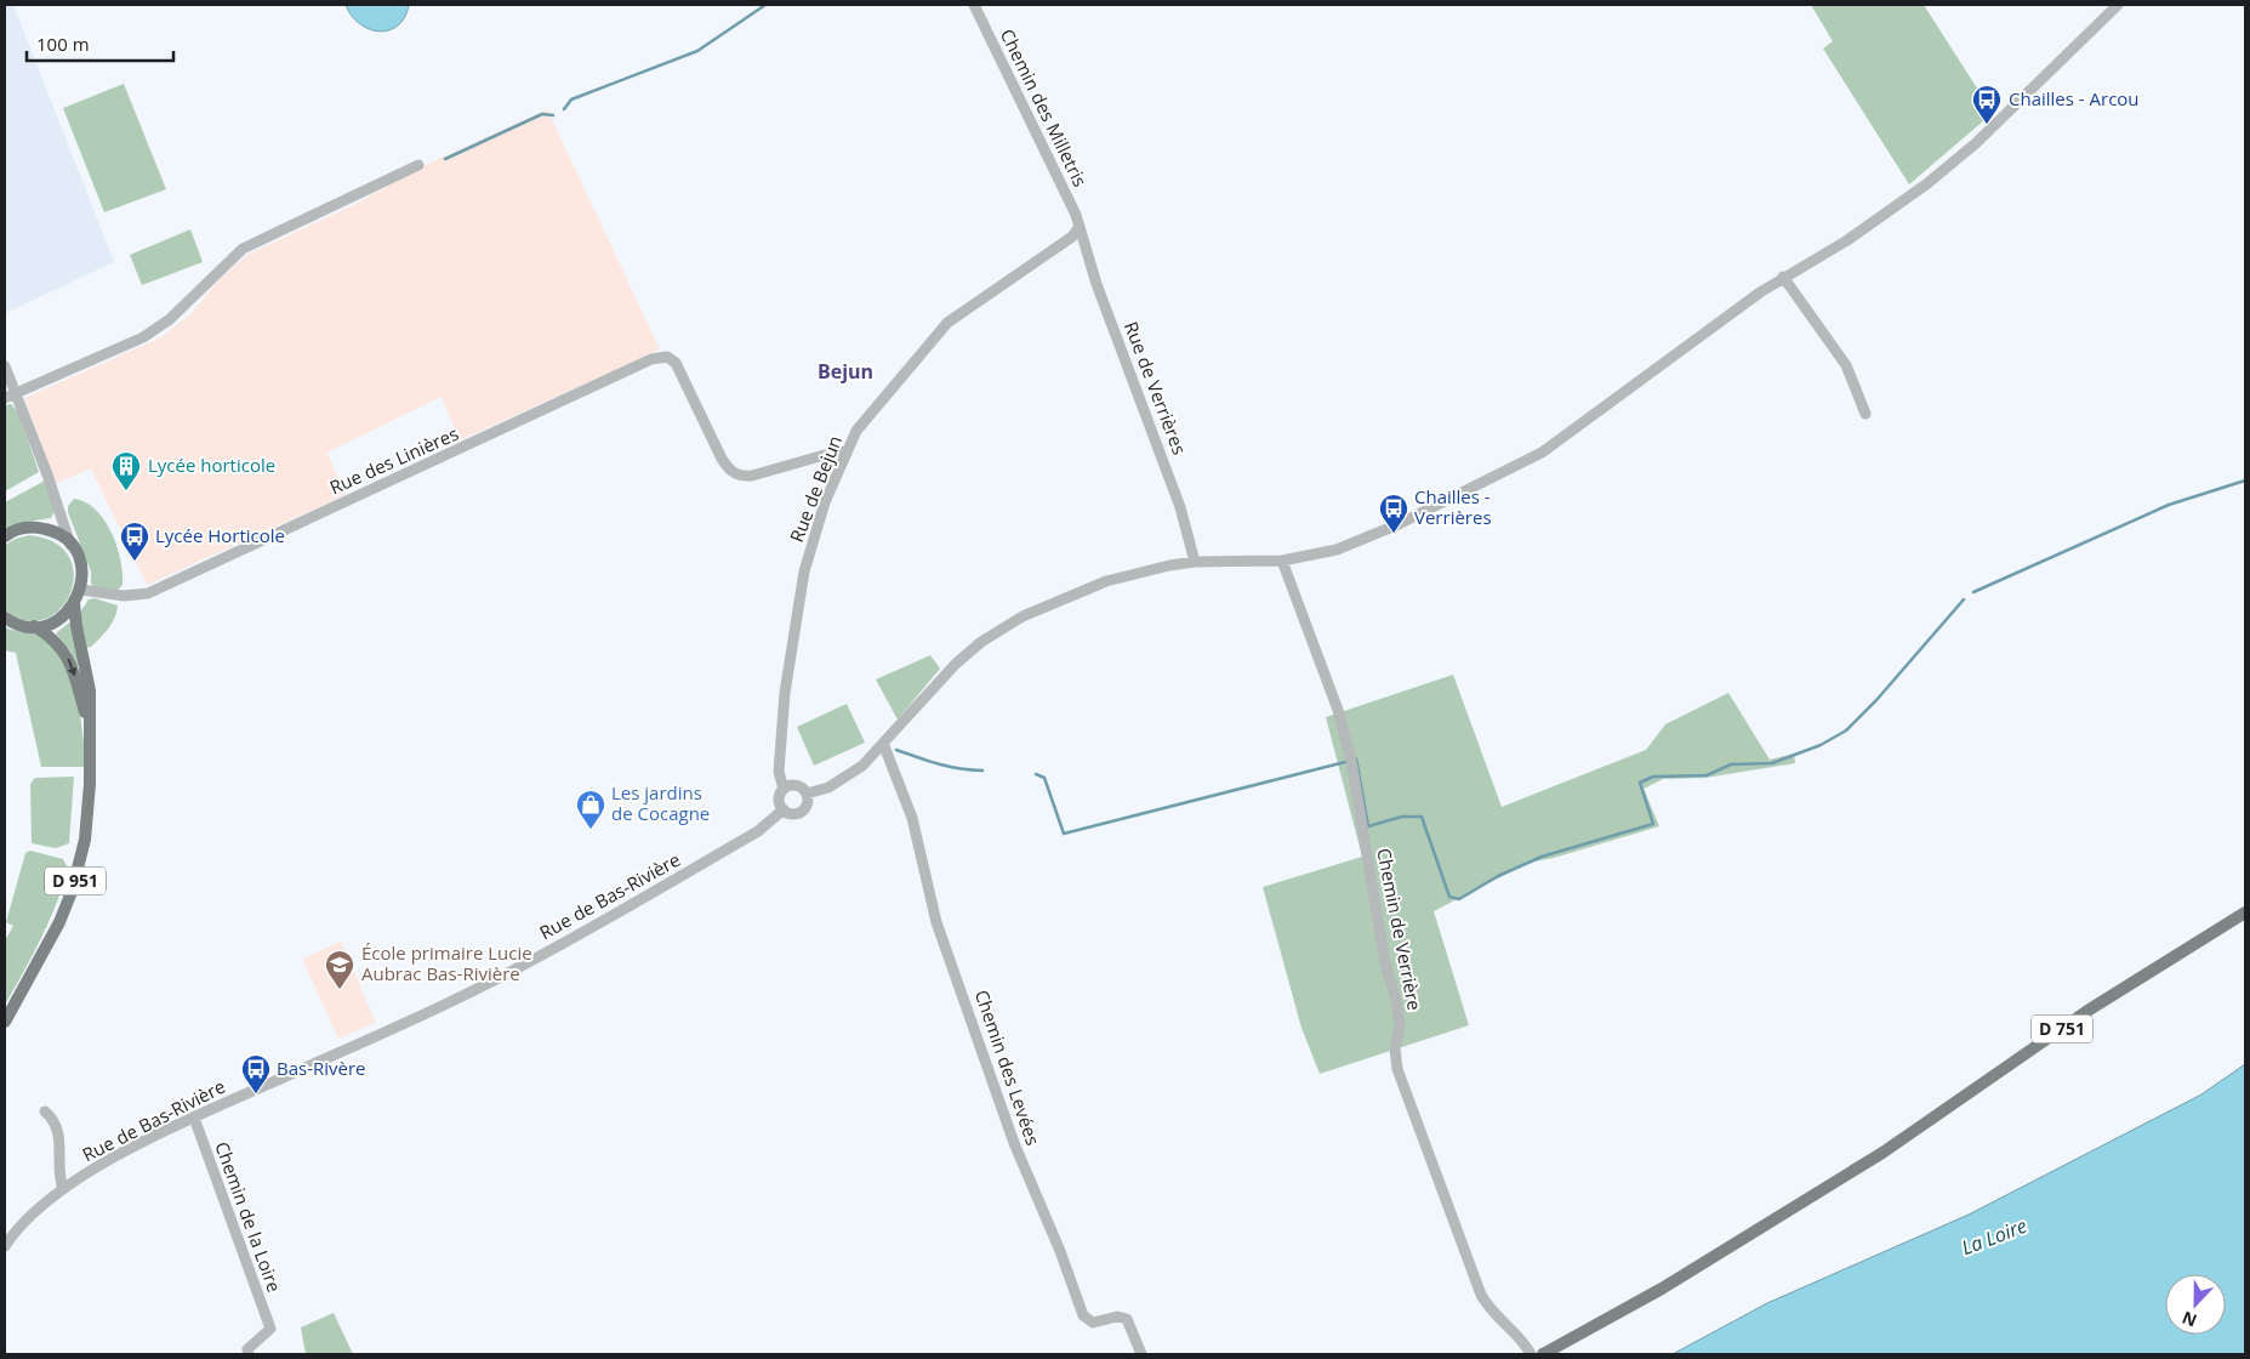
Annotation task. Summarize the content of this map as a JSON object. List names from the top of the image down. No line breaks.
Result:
{"streets":{"main road":["D 951","D 751"],"street":["Chemin des Milletris","Rue de Verrières","Rue des Linières","Rue de Bejun","Rue de Bas-Rivière","Chemin de Verrière","Chemin des Levées","Chemin de la Loire"]},"crossings":[["Chemin des Milletris","Rue de Verrières"],["Chemin des Milletris","Rue de Bejun"],["Rue de Verrières","Rue de Bejun"],["Rue des Linières","Rue de Bejun"],["Rue de Bejun","Rue de Bas-Rivière"],["Rue de Bas-Rivière","Chemin de la Loire"]],"districts":["Bejun"],"water":["La Loire"],"places":{"bus stop":["Chailles - Arcou","Chailles - Verrières","Lycée Horticole","Bas-Rivère"],"building":["Lycée horticole"],"shop":["Les jardins de Cocagne"],"school or university":["École primaire Lucie Aubrac Bas-Rivière"]},"scale_bar":"100 m","north":"bottom"}
